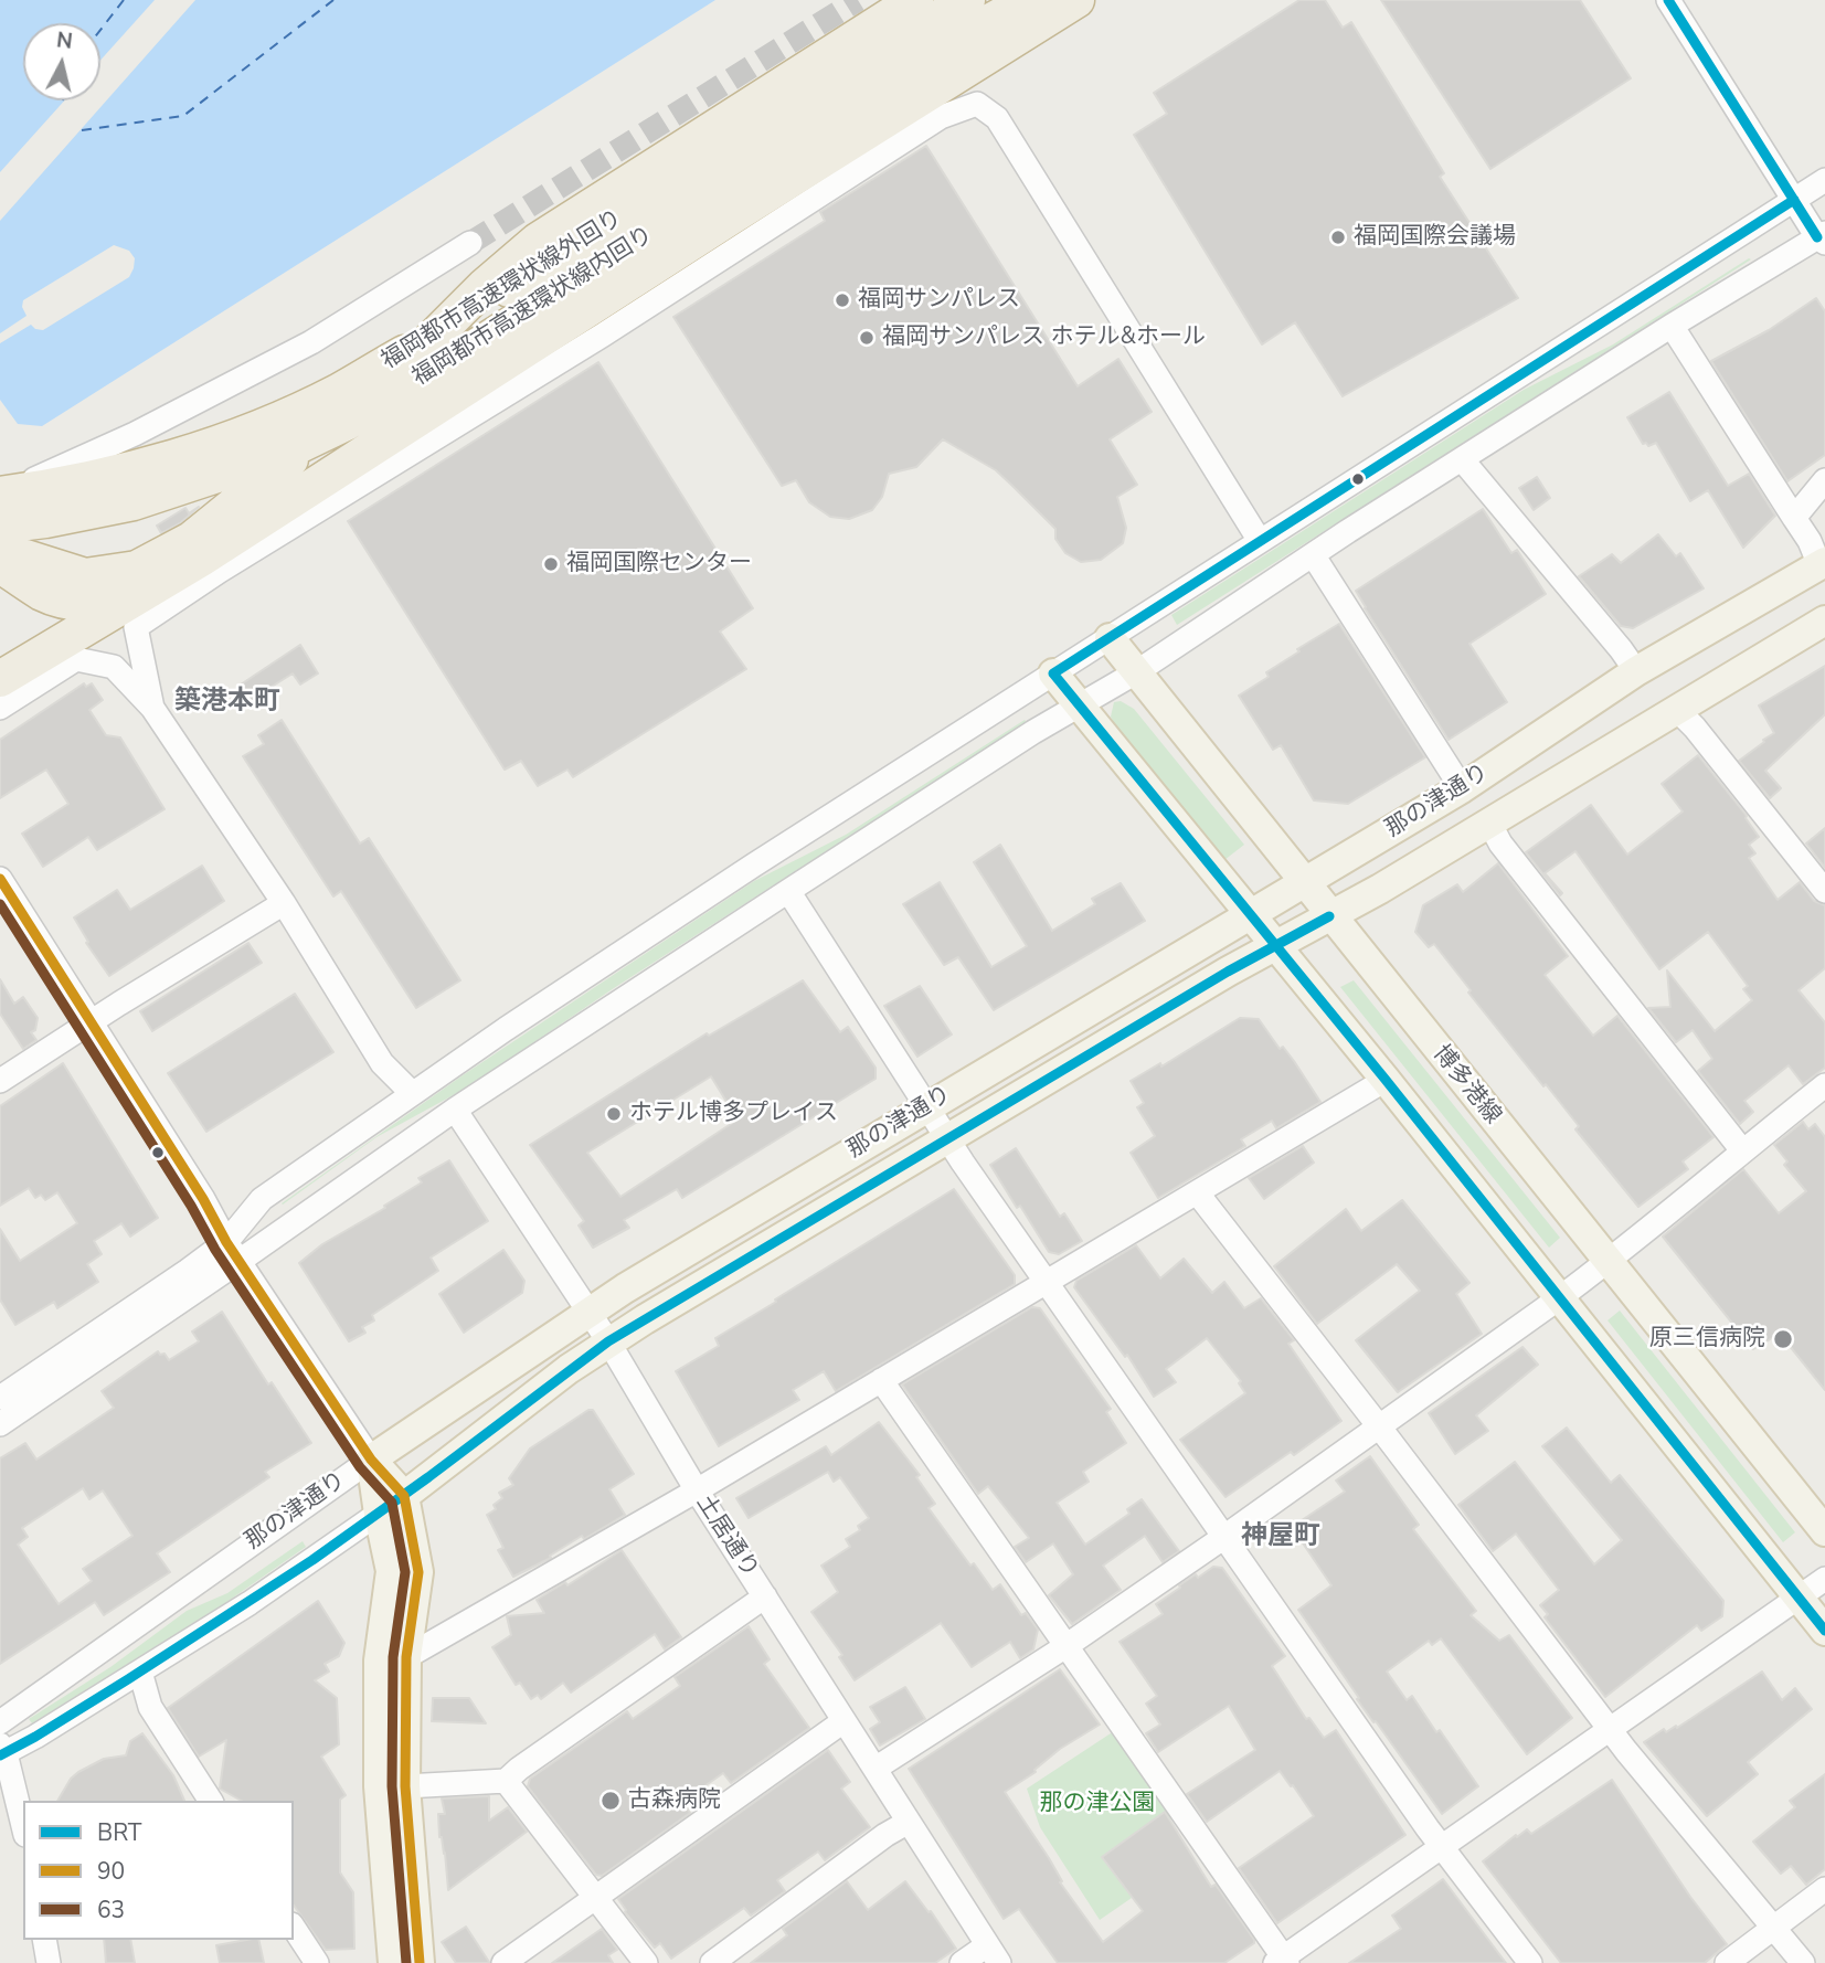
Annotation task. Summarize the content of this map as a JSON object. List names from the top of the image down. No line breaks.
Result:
{"streets":{"highway":["福岡都市高速環状線外回り","福岡都市高速環状線内回り"],"main road":["那の津通り","博多港線"],"street":["土居通り"]},"crossings":[["那の津通り","博多港線"],["那の津通り","土居通り"]],"districts":["築港本町","神屋町"],"parks":["那の津公園"],"places":["福岡国際会議場","福岡サンパレス","福岡サンパレス ホテル&ホール","福岡国際センター","ホテル博多プレイス","原三信病院","古森病院"],"lines":["transit line BRT","transit line 90","transit line 63"],"legend":["BRT","90","63"],"north":"top"}
